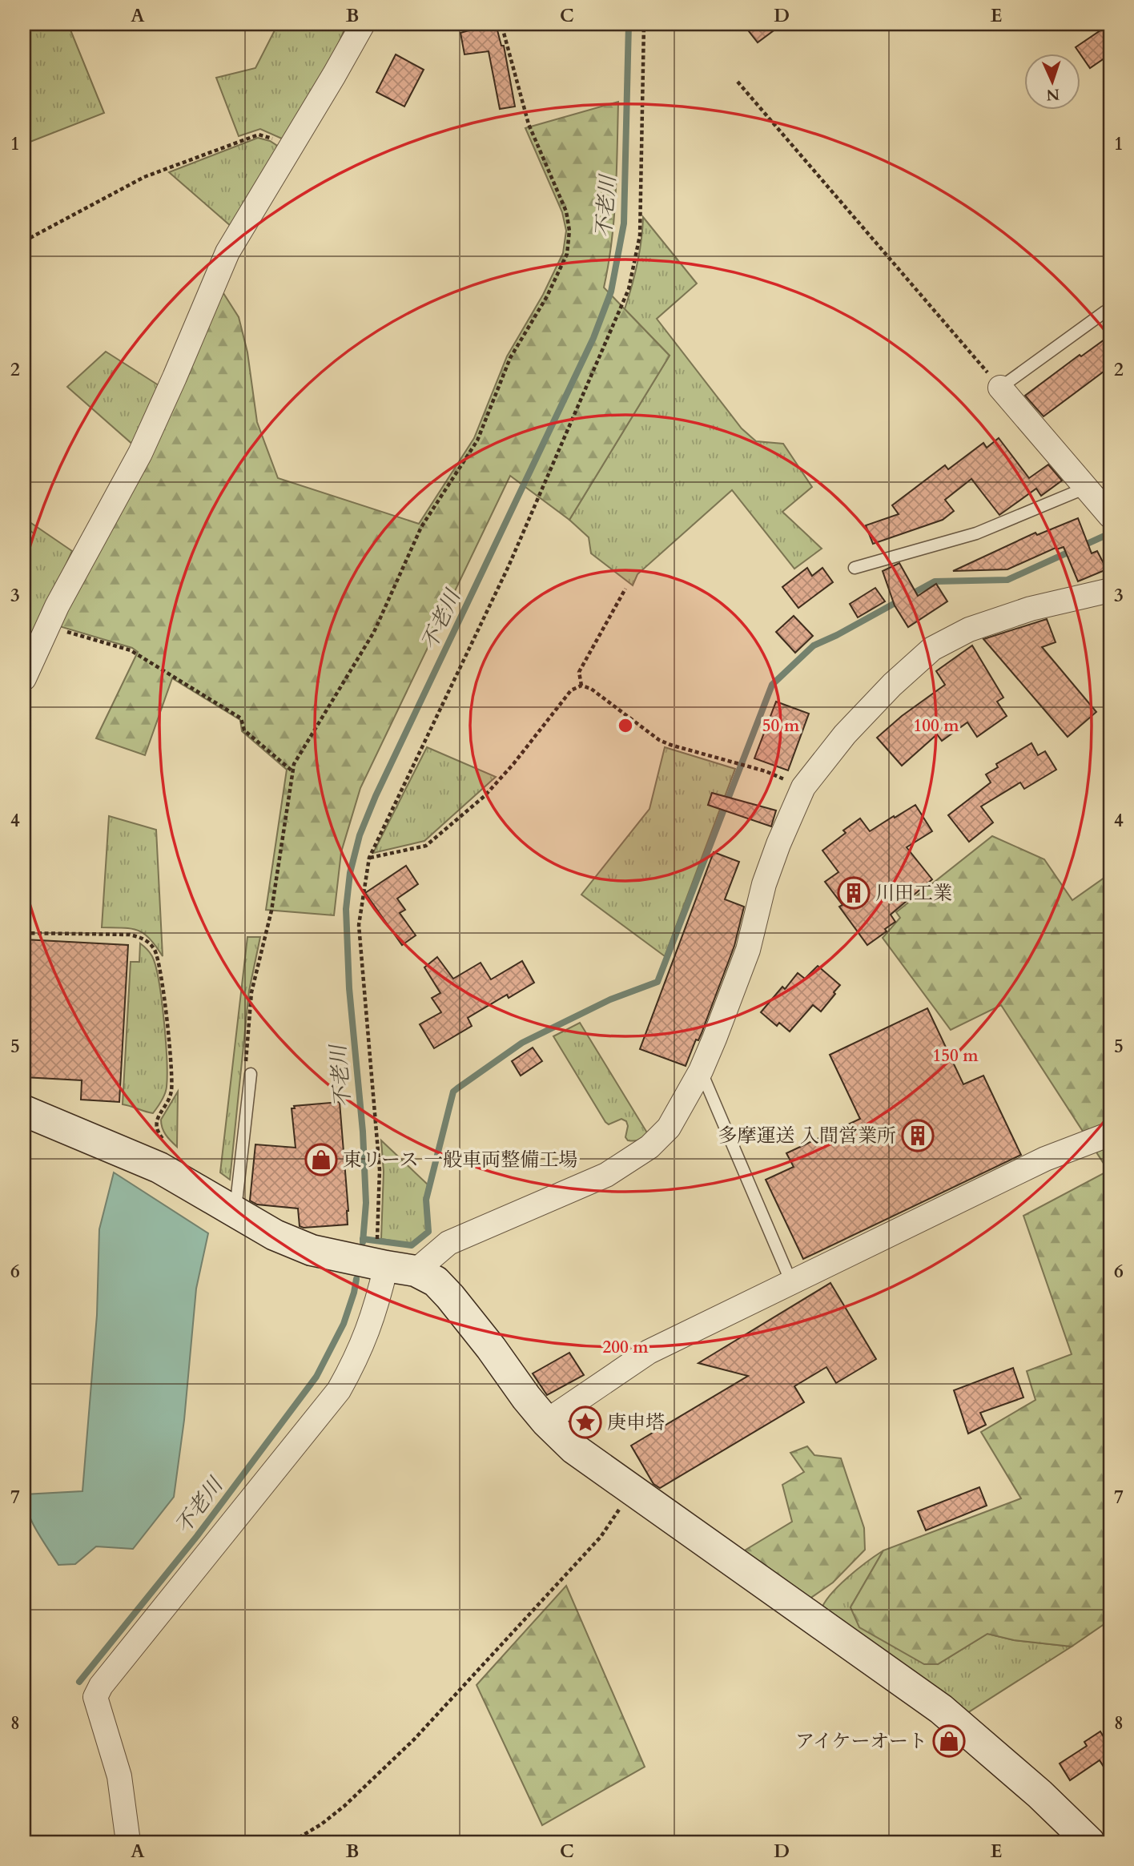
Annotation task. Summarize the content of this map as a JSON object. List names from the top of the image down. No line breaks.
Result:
{"water":["不老川"],"places":{"building":["川田工業","多摩運送 入間営業所"],"shop":["東リース 一般車両整備工場","アイケーオート"],"place":["庚申塔"]},"north":"bottom","grid":{"columns":["A","B","C","D","E"],"rows":["1","2","3","4","5","6","7","8"]},"rings":["50 m","100 m","150 m","200 m"]}
